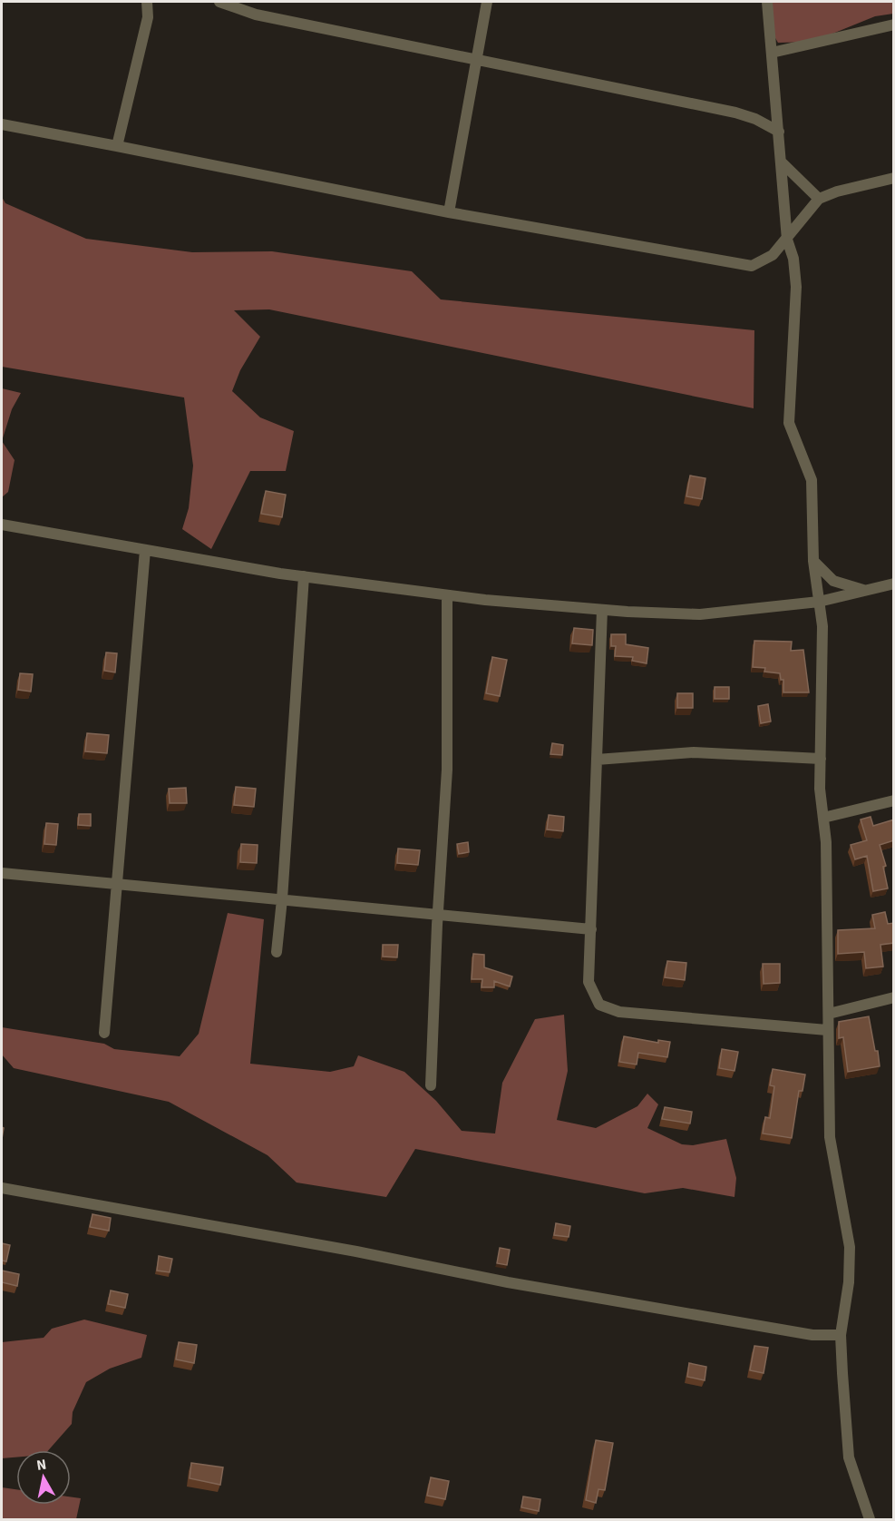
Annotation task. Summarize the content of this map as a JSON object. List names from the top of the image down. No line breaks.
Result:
{"north":"top"}
